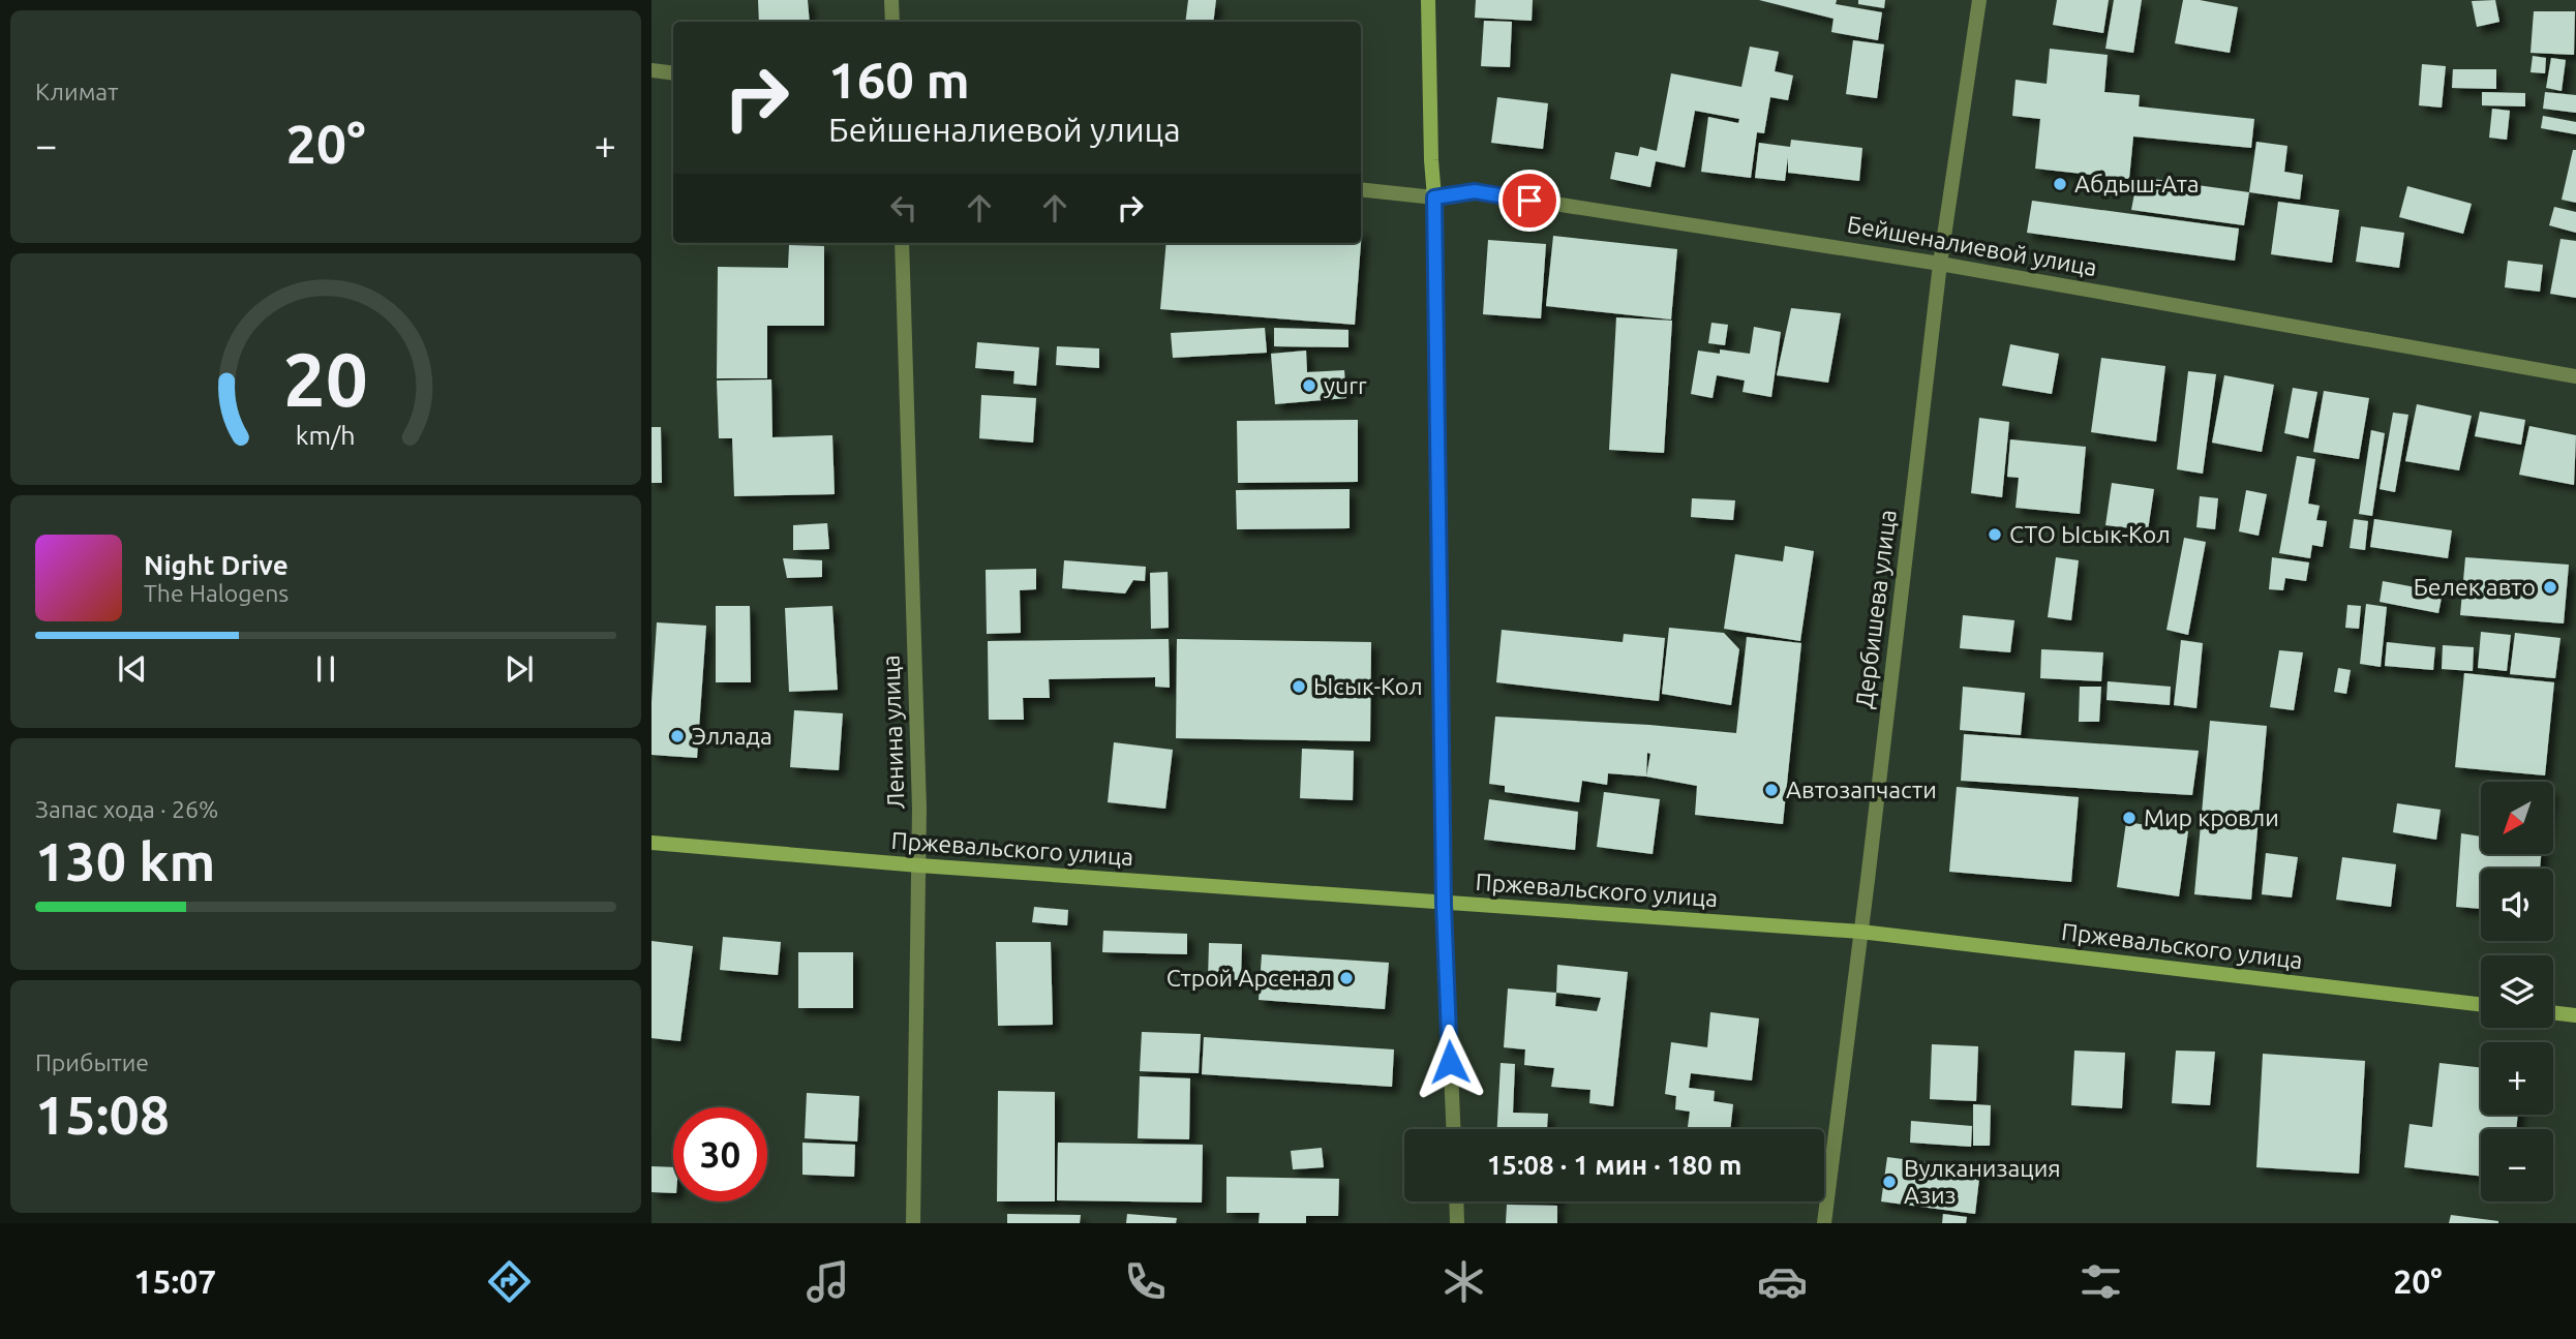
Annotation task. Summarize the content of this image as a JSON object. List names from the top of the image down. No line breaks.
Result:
{"streets":{"main road":["Пржевальского улица"],"street":["Бейшеналиевой улица","Дербишева улица","Ленина улица"]},"crossings":[["Бейшеналиевой улица","Дербишева улица"],["Дербишева улица","Пржевальского улица"],["Ленина улица","Пржевальского улица"]],"places":["Абдыш-Ата","yurr","СТО Ысык-Кол","Белек авто","Ысык-Кол","Эллада","Автозапчасти","Мир кровли","Строй Арсенал","Вулканизация Азиз"],"north":"bottom left","page":{"tile":["Климат",["Запас хода · 26%","130 km"],["Прибытие","15:08"]],"turn":["160 m","Бейшеналиевой улица"],"heat":["−","20°","+"],"song":["Night Drive","The Halogens"],"map_buttons":["+","−"],"limit":"30","trip":"15:08 · 1 мин · 180 m","tabs":["15:07","20°"],"gauge":["20","km/h"]}}
